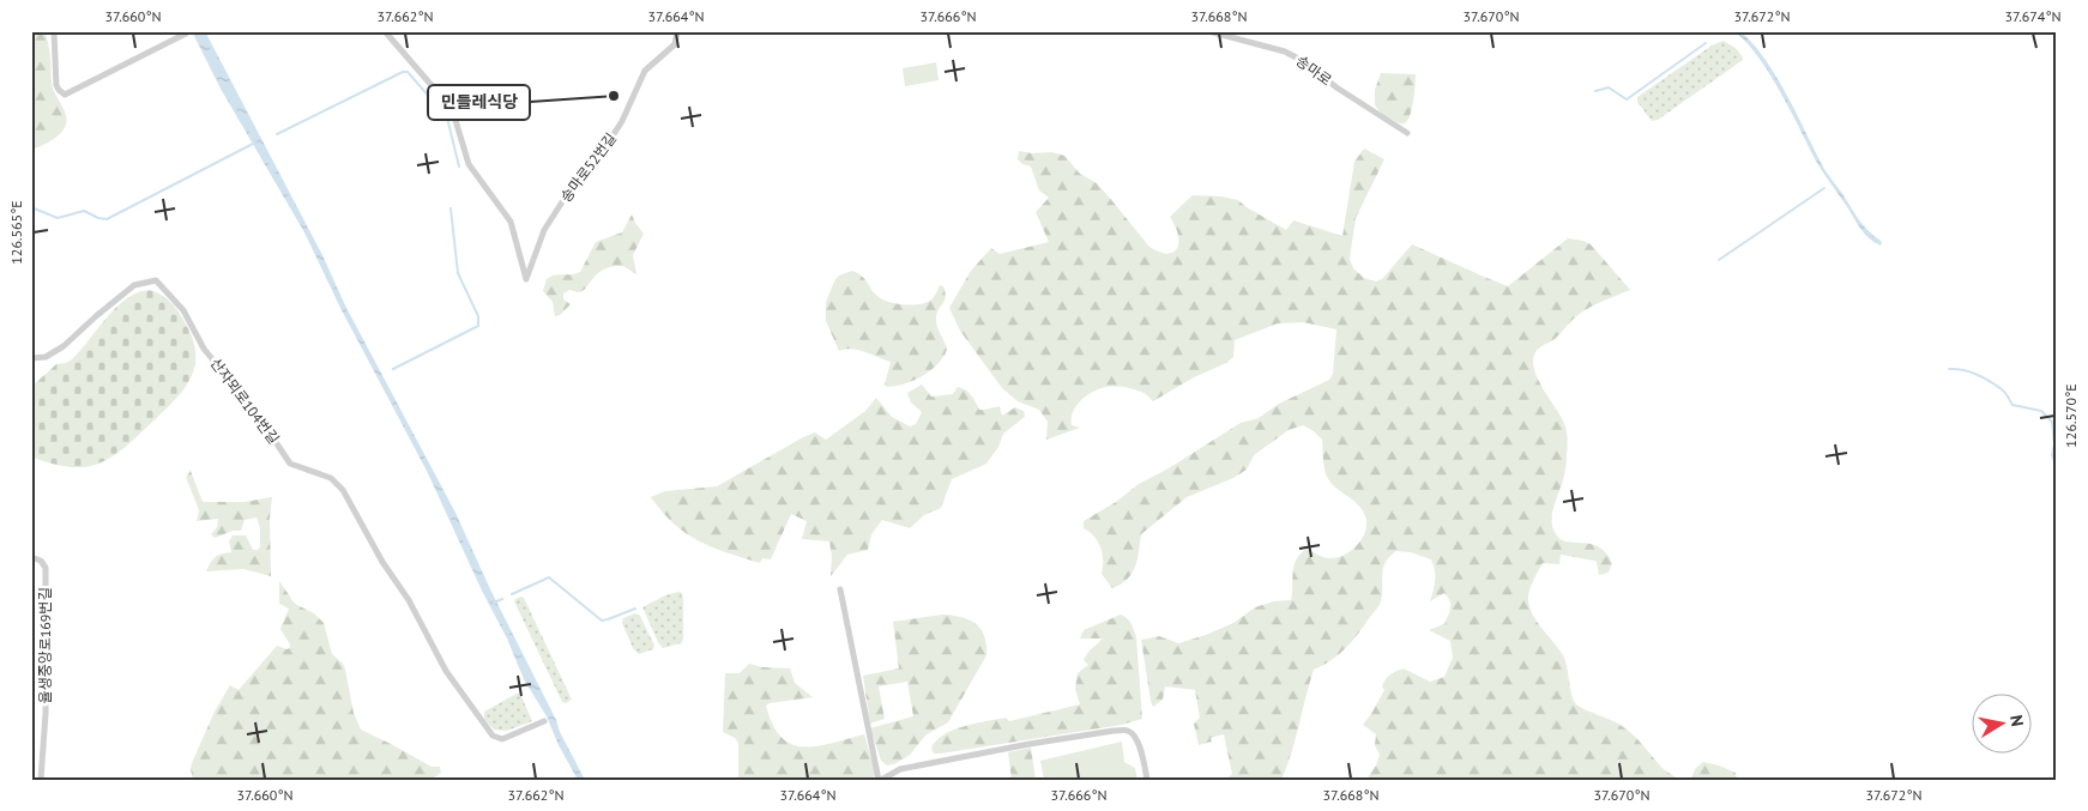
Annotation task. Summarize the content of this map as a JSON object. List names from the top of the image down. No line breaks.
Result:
{"streets":{"street":["송마로","송마로52번길","산자뫼로104번길","율생중앙로169번길"]},"places":["민들레식당"],"north":"right","coordinates":["37.660°N","37.662°N","37.664°N","37.666°N","37.668°N","37.670°N","37.672°N","37.674°N","126.565°E","126.570°E"]}
